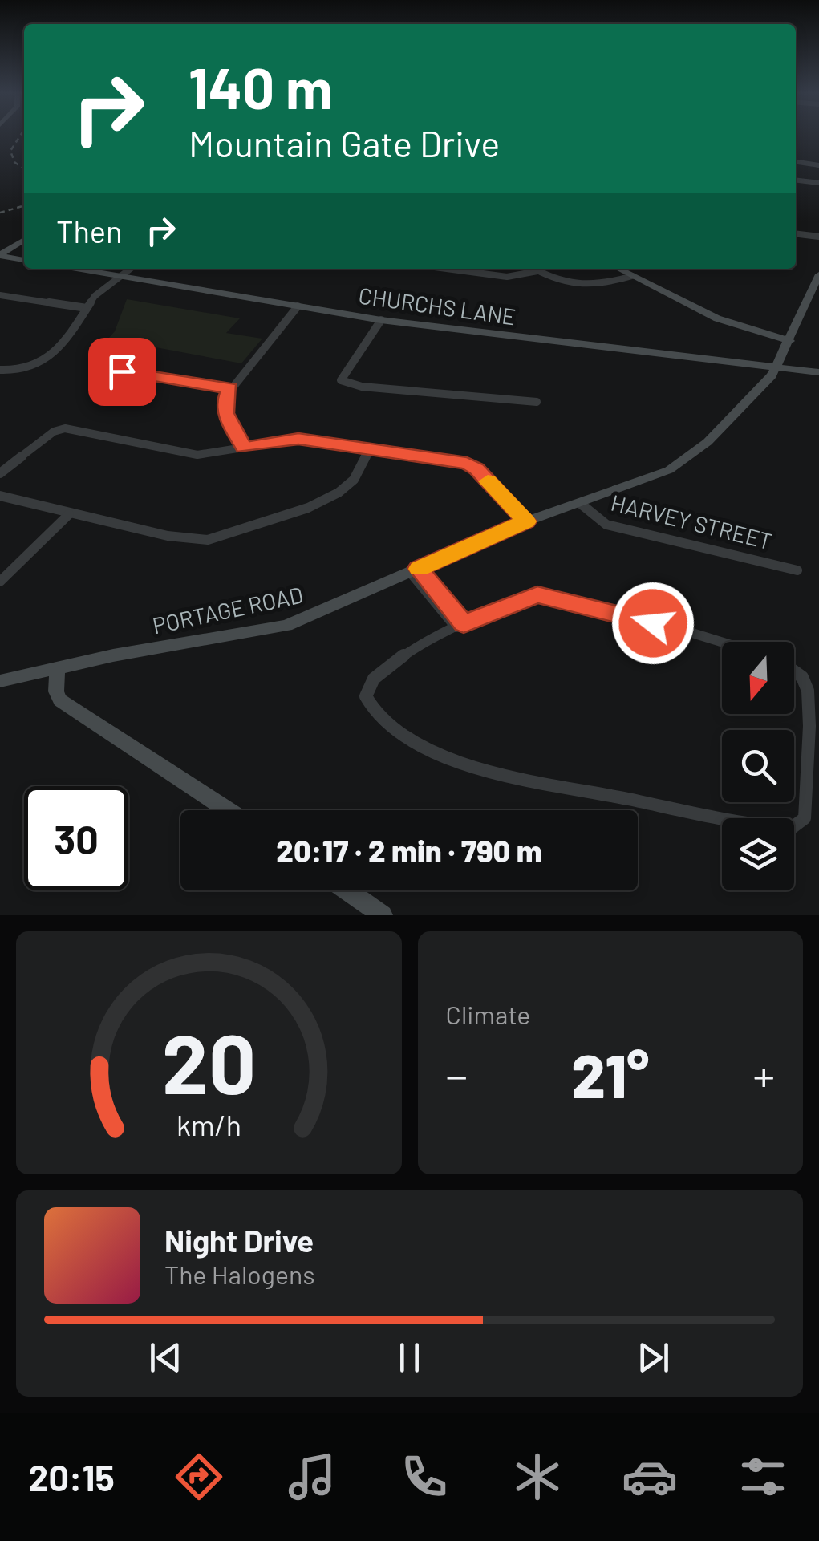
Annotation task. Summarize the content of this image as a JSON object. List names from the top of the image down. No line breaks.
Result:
{"streets":{"street":["CHURCHS LANE","HARVEY STREET","PORTAGE ROAD"]},"crossings":[["CHURCHS LANE","PORTAGE ROAD"],["HARVEY STREET","PORTAGE ROAD"]],"north":"bottom","page":{"turn":["140 m","Mountain Gate Drive"],"then":"Then","limit":"30","trip":"20:17 · 2 min · 790 m","tile":"Climate","heat":["−","21°","+"],"song":["Night Drive","The Halogens"],"tabs":"20:15","gauge":["20","km/h"]}}
